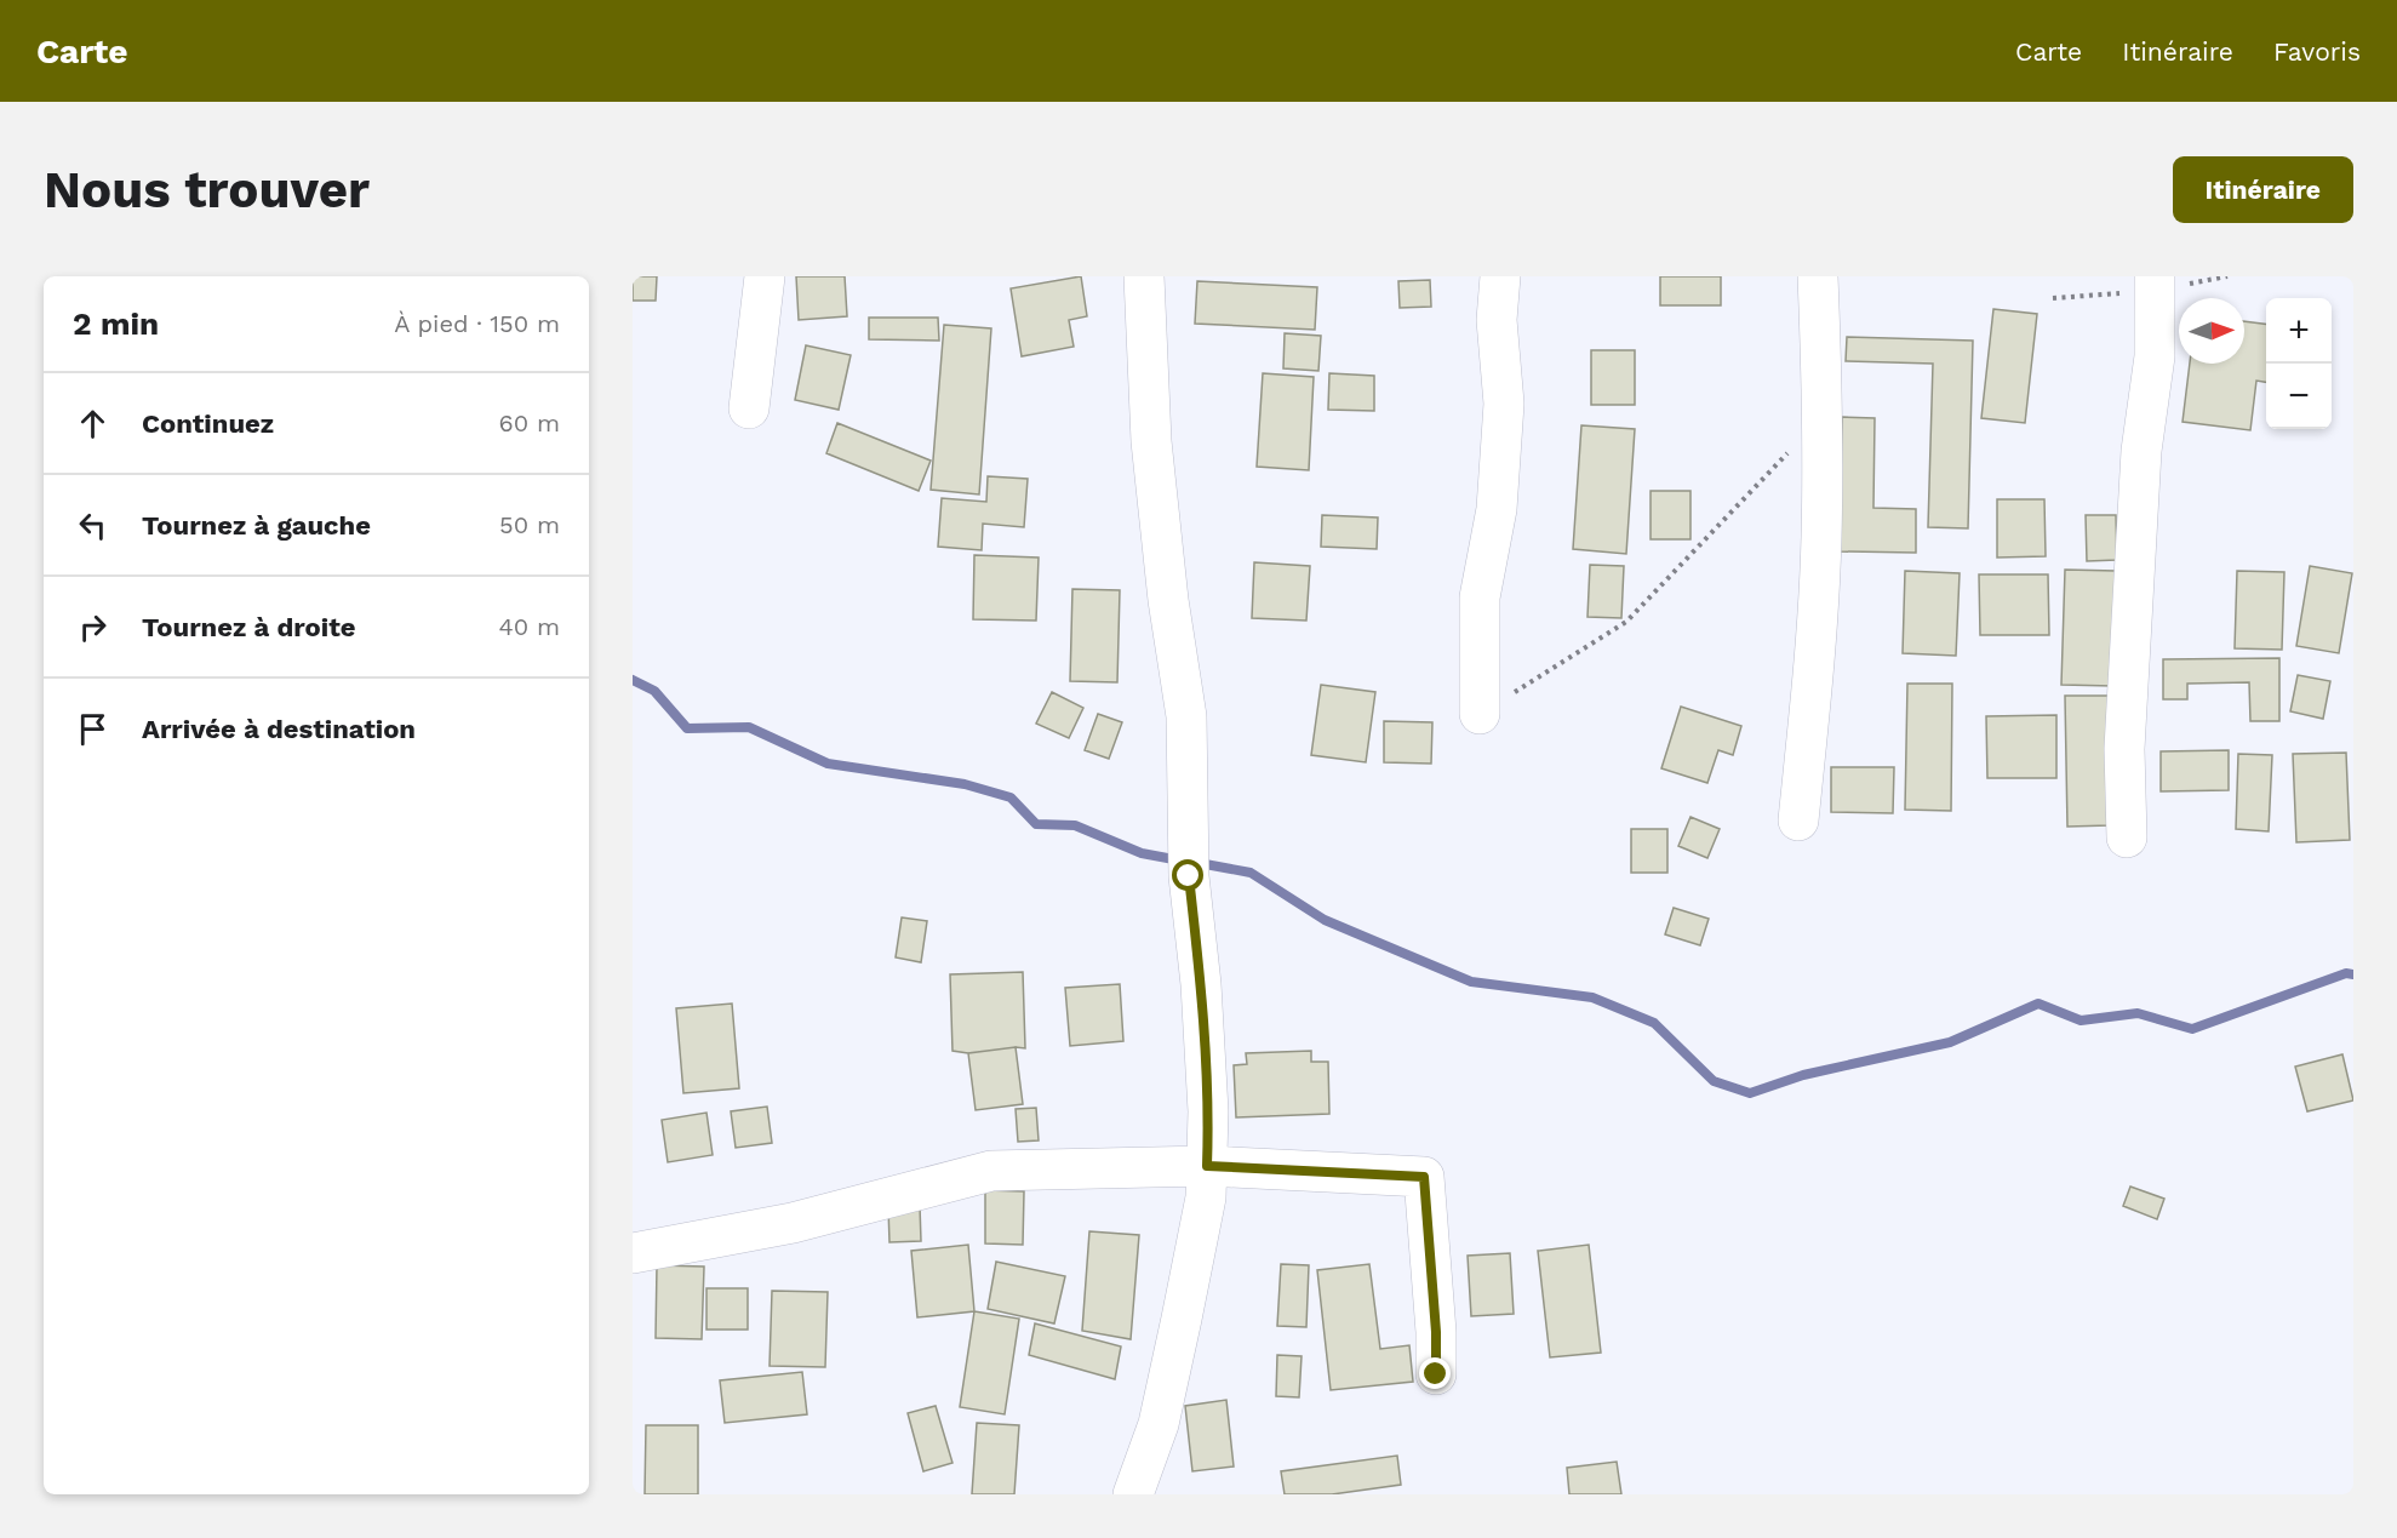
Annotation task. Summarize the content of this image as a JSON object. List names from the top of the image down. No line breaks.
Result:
{"north":"right","page":{"header":"Carte","nav":["Carte","Itinéraire","Favoris"],"buttons":"Itinéraire","title":"Nous trouver","heading":["2 min","À pied · 150 m"],"map_buttons":["+","−"],"list":[["Continuez","60 m"],["Tournez à gauche","50 m"],["Tournez à droite","40 m"],"Arrivée à destination"]}}
